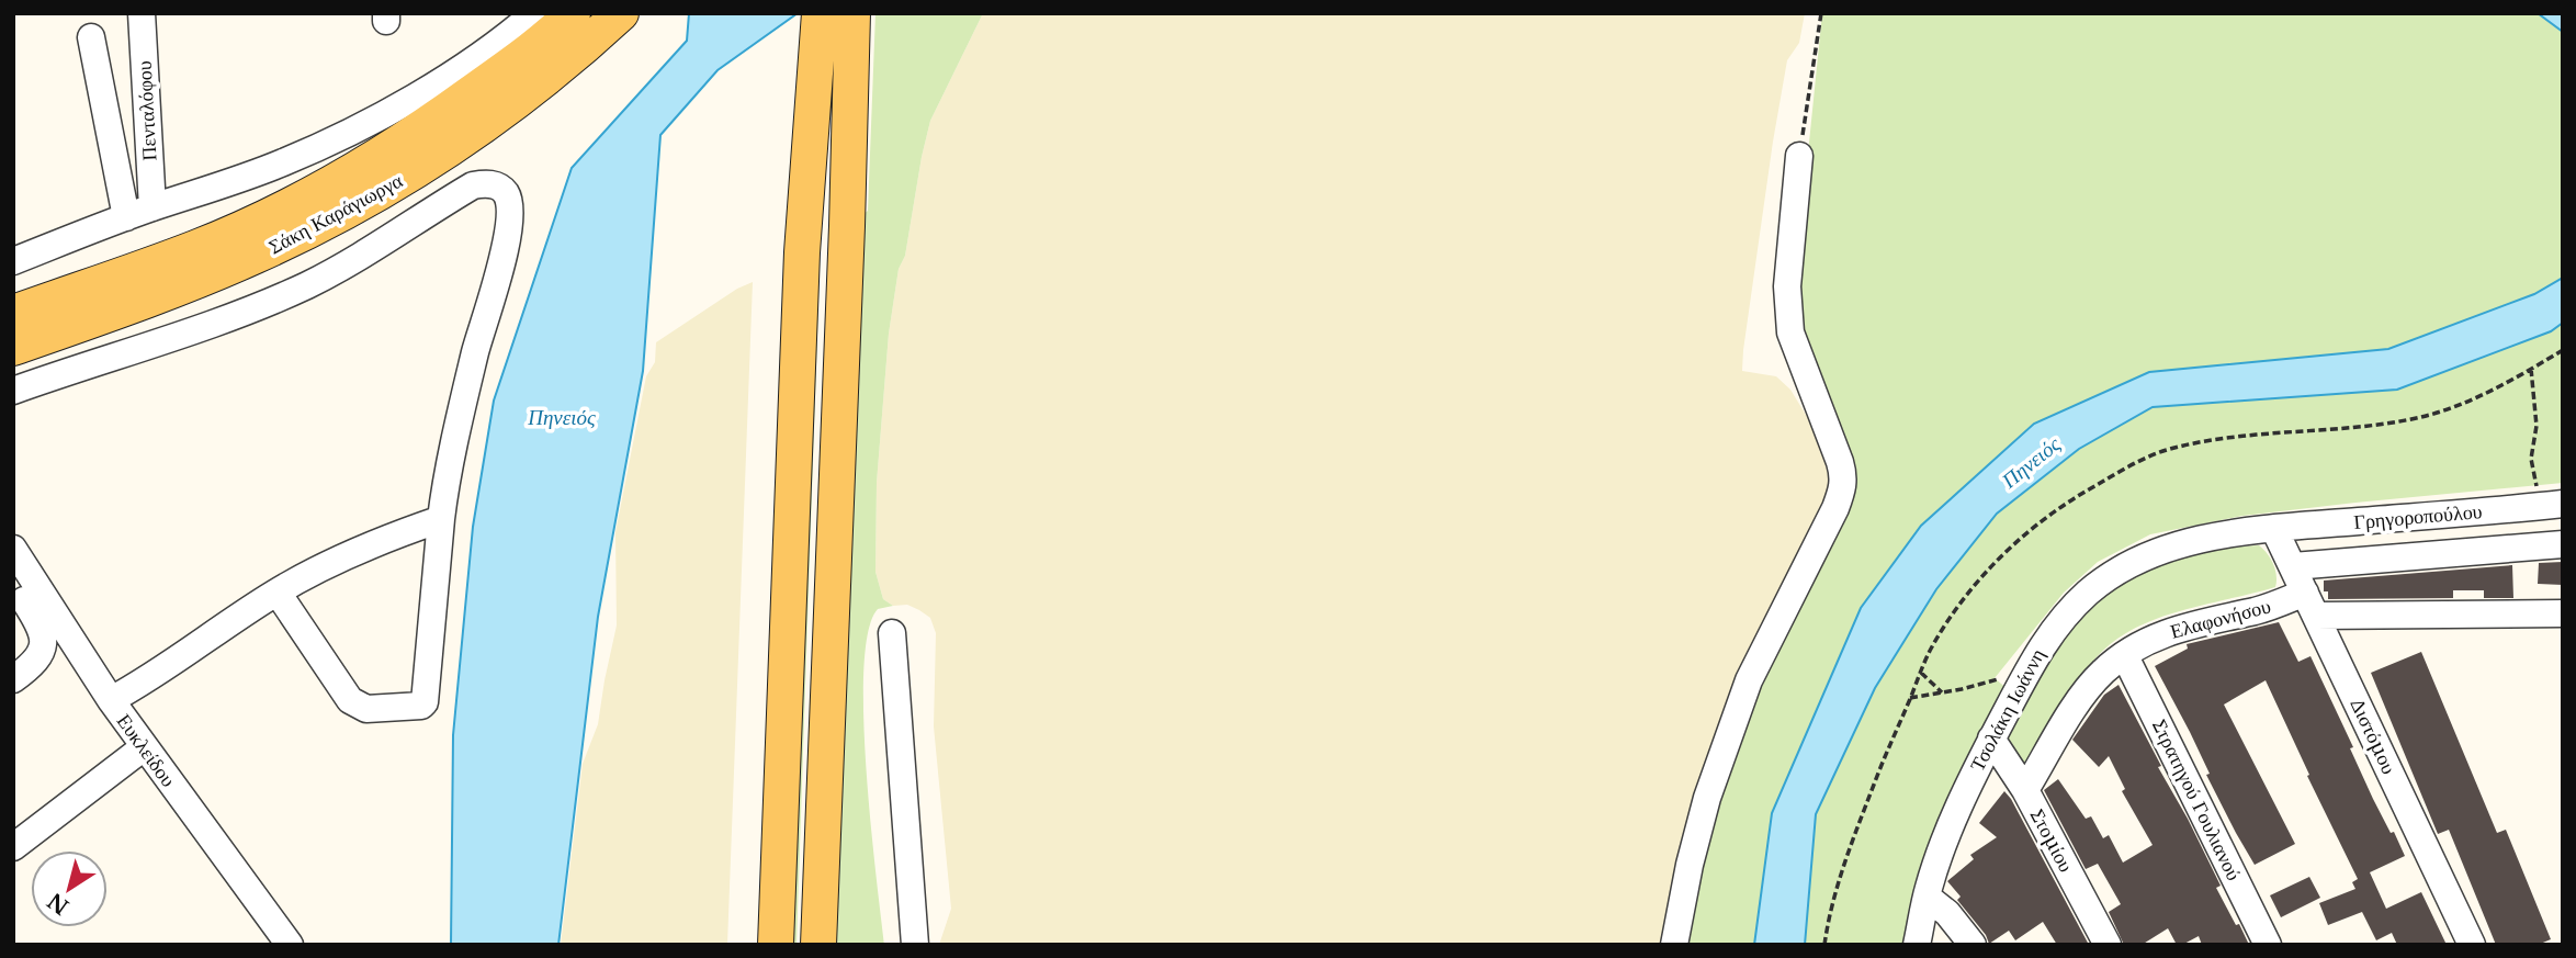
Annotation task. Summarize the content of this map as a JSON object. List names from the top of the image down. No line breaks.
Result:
{"streets":{"main road":["Σάκη Καράγιωργα"],"street":["Πενταλόφου","Γρηγοροπούλου","Ελαφονήσου","Τσολάκη Ιωάννη","Διστόμου","Ευκλείδου","Στρατηγού Γουλιανού","Στομίου"]},"crossings":[["Γρηγοροπούλου","Τσολάκη Ιωάννη"],["Γρηγοροπούλου","Διστόμου"],["Ελαφονήσου","Διστόμου"],["Ελαφονήσου","Στρατηγού Γουλιανού"],["Ελαφονήσου","Στομίου"],["Τσολάκη Ιωάννη","Διστόμου"],["Τσολάκη Ιωάννη","Στομίου"]],"water":["Πηνειός"],"north":"bottom left"}
